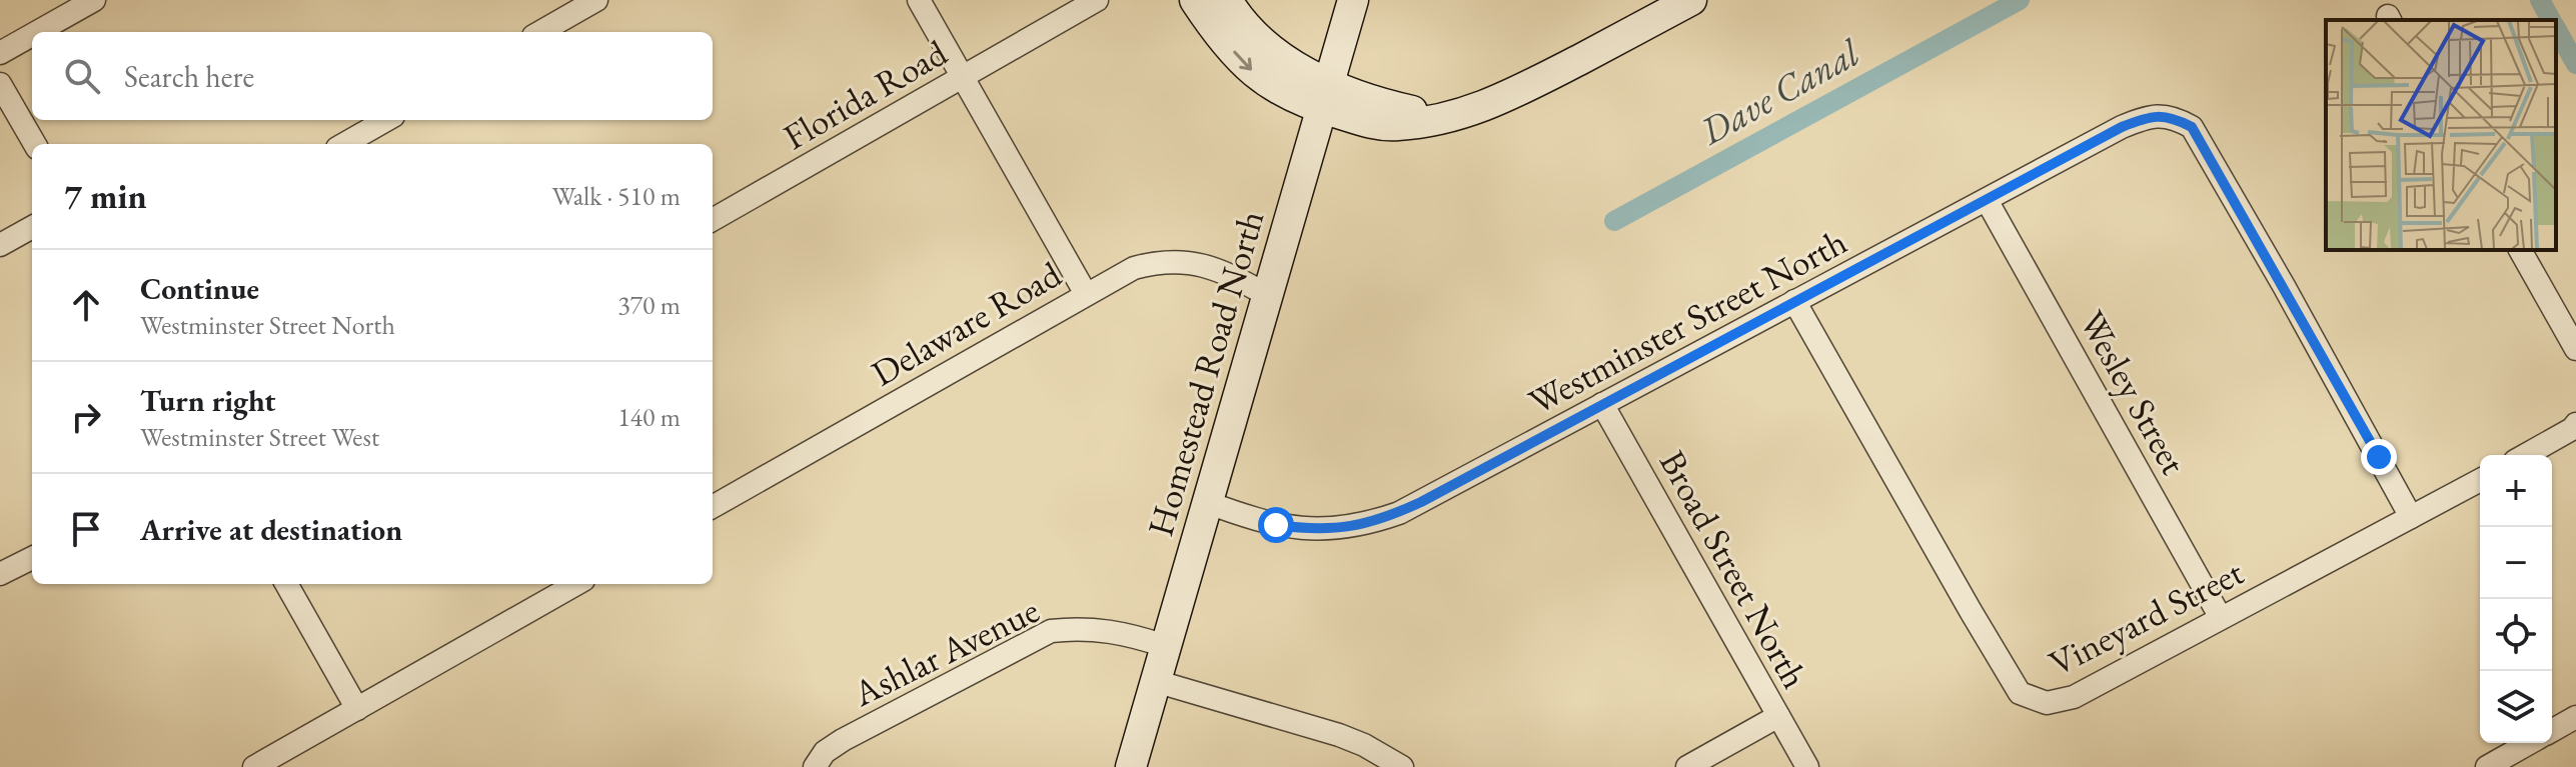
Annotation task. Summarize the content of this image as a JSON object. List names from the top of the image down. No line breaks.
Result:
{"streets":{"main road":["Homestead Road North"],"street":["Florida Road","Westminster Street North","Delaware Road","Wesley Street","Broad Street North","Vineyard Street","Ashlar Avenue"]},"crossings":[["Westminster Street North","Homestead Road North"],["Westminster Street North","Wesley Street"],["Westminster Street North","Broad Street North"],["Westminster Street North","Vineyard Street"],["Delaware Road","Homestead Road North"],["Homestead Road North","Ashlar Avenue"],["Wesley Street","Vineyard Street"]],"water":["Dave Canal"],"page":{"search":"Search here","heading":["7 min","Walk · 510 m"],"list":[["Continue","Westminster Street North","370 m"],["Turn right","Westminster Street West","140 m"],"Arrive at destination"],"map_buttons":["+","−"]}}
